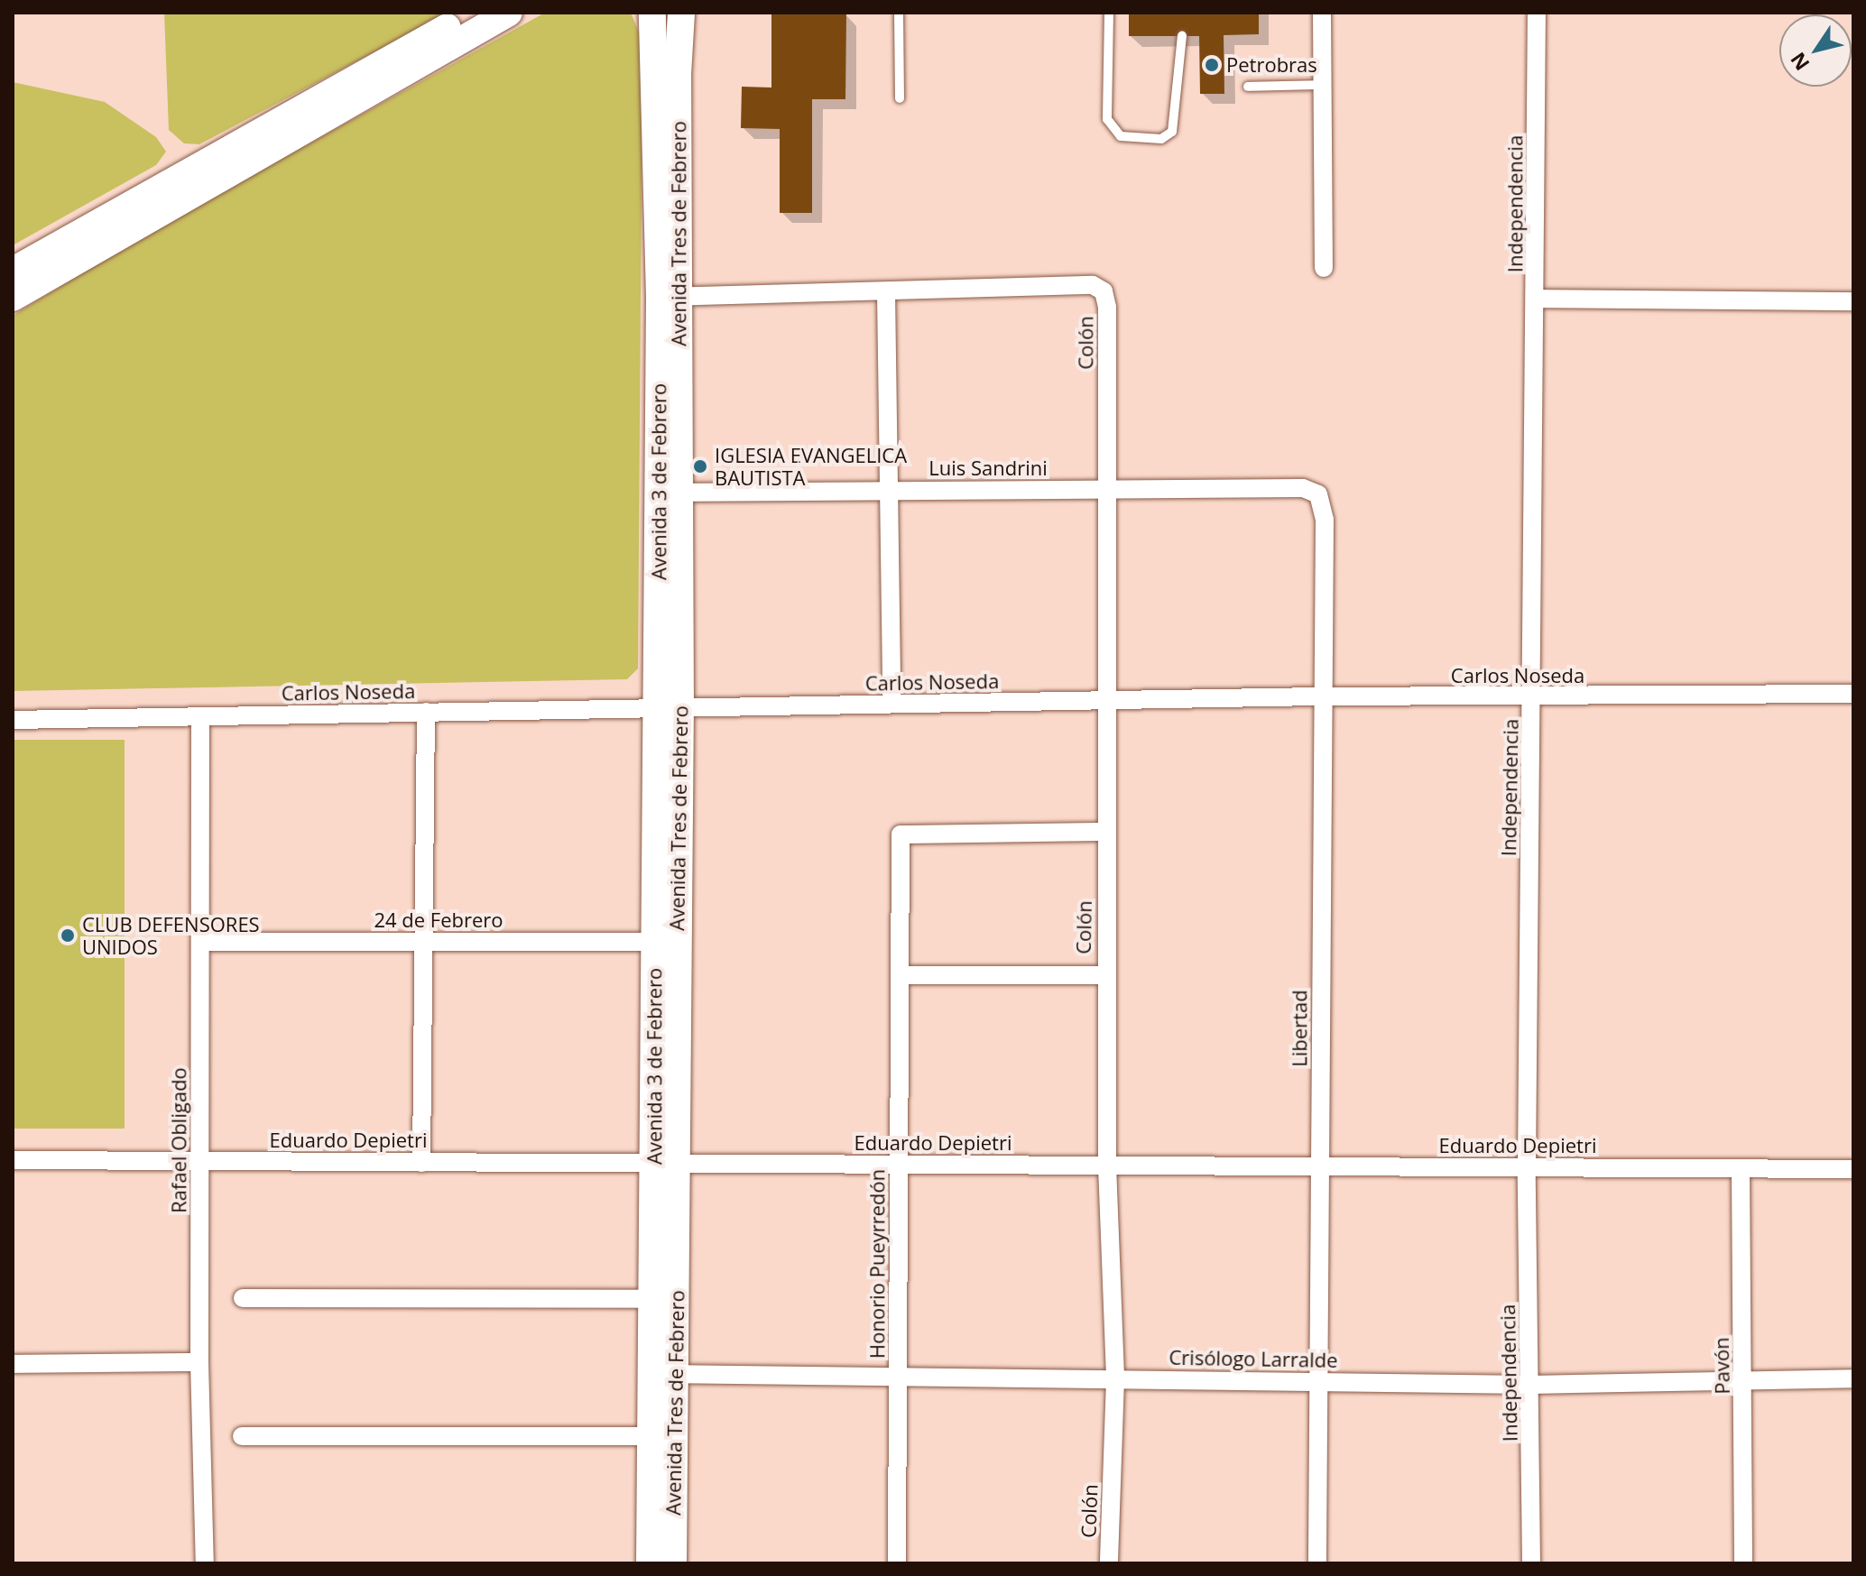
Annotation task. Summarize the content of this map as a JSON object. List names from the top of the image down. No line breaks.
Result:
{"streets":{"main road":["Avenida Tres de Febrero","Avenida 3 de Febrero"],"street":["Independencia","Colón","Luis Sandrini","Carlos Noseda","24 de Febrero","Libertad","Rafael Obligado","Eduardo Depietri","Honorio Pueyrredón","Crisólogo Larralde","Pavón"]},"crossings":[["Independencia","Carlos Noseda"],["Independencia","Eduardo Depietri"],["Independencia","Crisólogo Larralde"],["Avenida Tres de Febrero","Luis Sandrini"],["Avenida Tres de Febrero","Avenida 3 de Febrero"],["Avenida Tres de Febrero","Carlos Noseda"],["Avenida Tres de Febrero","24 de Febrero"],["Avenida Tres de Febrero","Eduardo Depietri"],["Avenida Tres de Febrero","Crisólogo Larralde"],["Colón","Luis Sandrini"],["Colón","Carlos Noseda"],["Colón","Eduardo Depietri"],["Colón","Honorio Pueyrredón"],["Colón","Crisólogo Larralde"],["Luis Sandrini","Libertad"],["Avenida 3 de Febrero","Eduardo Depietri"],["Avenida 3 de Febrero","Crisólogo Larralde"],["Carlos Noseda","Libertad"],["Carlos Noseda","Rafael Obligado"],["24 de Febrero","Rafael Obligado"],["Libertad","Eduardo Depietri"],["Libertad","Crisólogo Larralde"],["Rafael Obligado","Eduardo Depietri"],["Eduardo Depietri","Honorio Pueyrredón"],["Eduardo Depietri","Pavón"],["Honorio Pueyrredón","Crisólogo Larralde"],["Crisólogo Larralde","Pavón"]],"places":["Petrobras","IGLESIA EVANGELICA BAUTISTA","CLUB DEFENSORES UNIDOS"],"north":"bottom left"}
